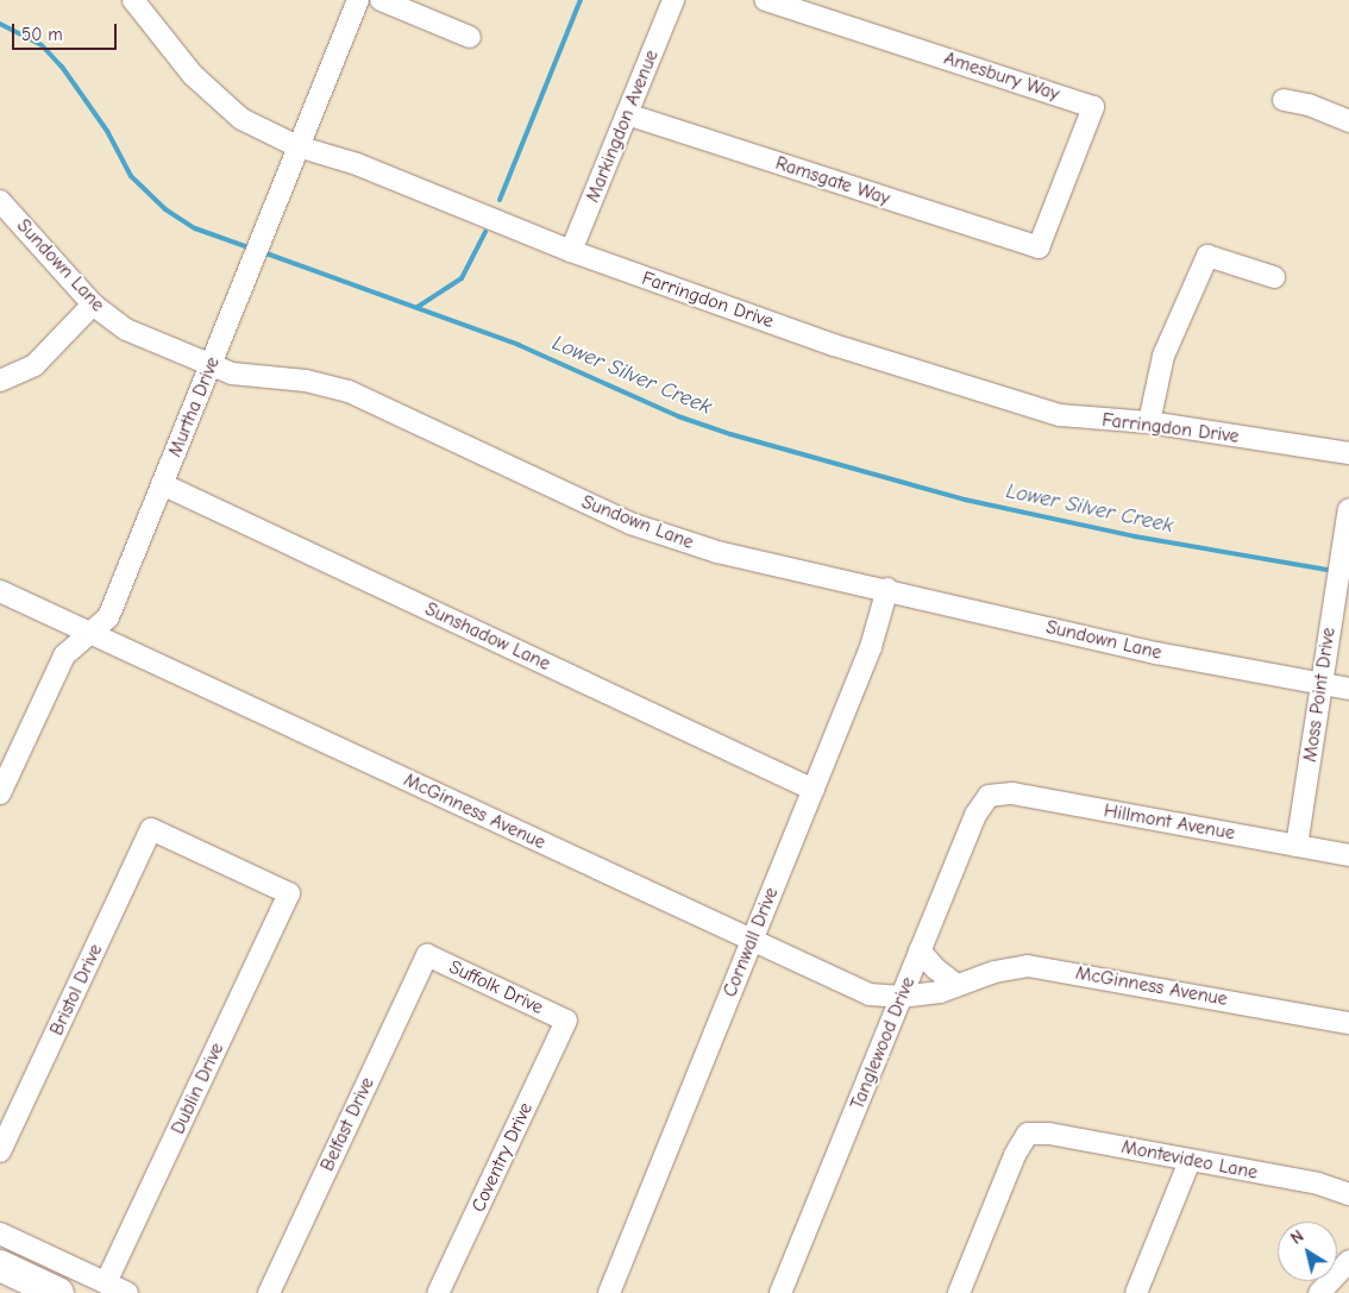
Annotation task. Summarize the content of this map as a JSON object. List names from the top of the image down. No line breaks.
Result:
{"streets":{"street":["Amesbury Way","Markingdon Avenue","Ramsgate Way","Sundown Lane","Farringdon Drive","Murtha Drive","Sunshadow Lane","Moss Point Drive","McGinness Avenue","Hillmont Avenue","Cornwall Drive","Suffolk Drive","Bristol Drive","Tanglewood Drive","Dublin Drive","Belfast Drive","Coventry Drive","Montevideo Lane"]},"crossings":[["Amesbury Way","Ramsgate Way"],["Markingdon Avenue","Ramsgate Way"],["Markingdon Avenue","Farringdon Drive"],["Sundown Lane","Murtha Drive"],["Sundown Lane","Moss Point Drive"],["Sundown Lane","Cornwall Drive"],["Farringdon Drive","Murtha Drive"],["Murtha Drive","Sunshadow Lane"],["Murtha Drive","McGinness Avenue"],["Sunshadow Lane","Cornwall Drive"],["Moss Point Drive","Hillmont Avenue"],["McGinness Avenue","Cornwall Drive"],["McGinness Avenue","Tanglewood Drive"],["Hillmont Avenue","Tanglewood Drive"],["Suffolk Drive","Belfast Drive"],["Suffolk Drive","Coventry Drive"],["Bristol Drive","Dublin Drive"]],"water":["Lower Silver Creek"],"scale_bar":"50 m","north":"top left"}
